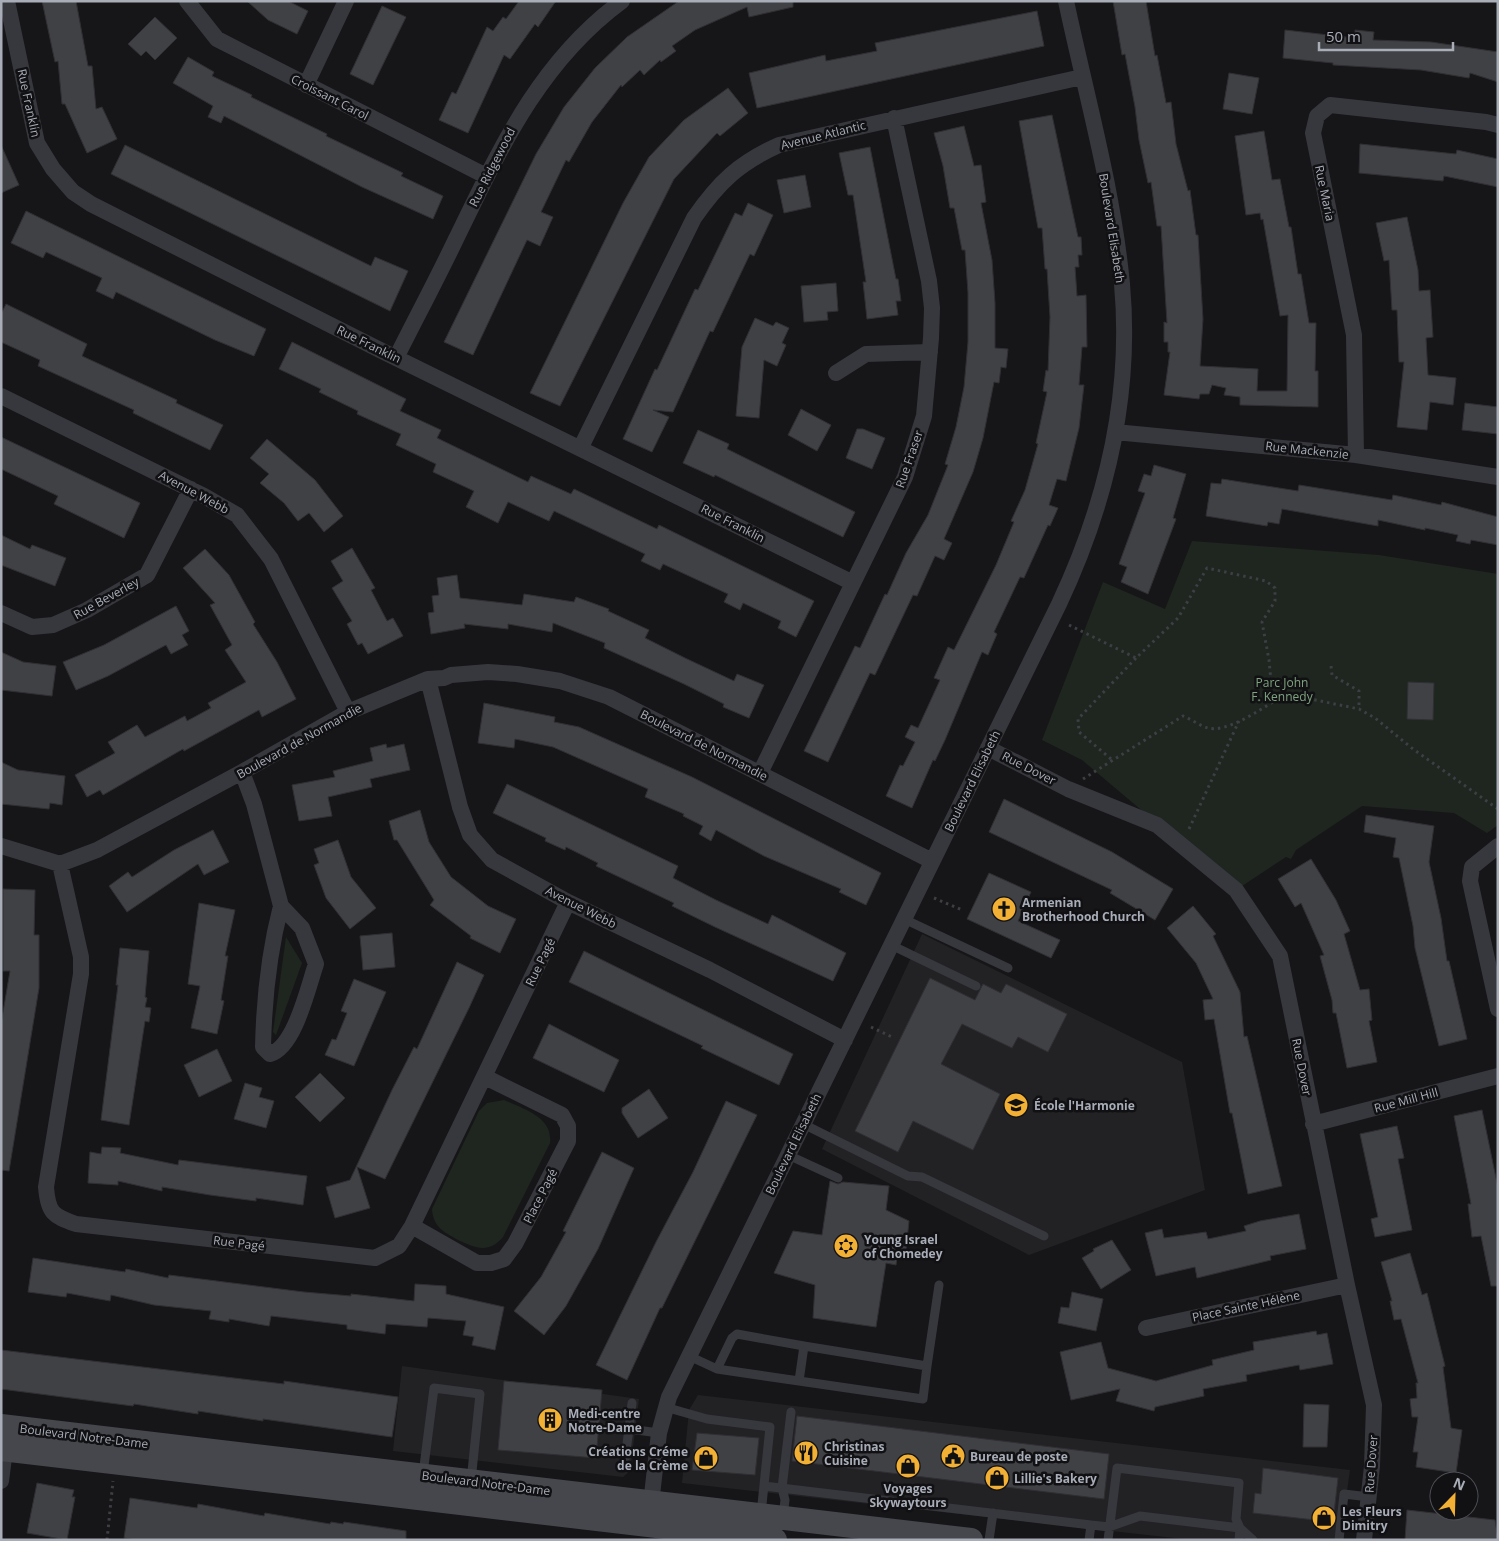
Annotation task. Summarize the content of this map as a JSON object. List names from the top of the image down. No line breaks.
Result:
{"streets":{"street":["Croissant Carol","Rue Franklin","Avenue Atlantic","Rue Ridgewood","Rue Maria","Boulevard Elisabeth","Rue Mackenzie","Rue Fraser","Avenue Webb","Rue Beverley","Boulevard de Normandie","Rue Dover","Rue Pagé","Rue Mill Hill","Place Pagé","Place Sainte Hélène","Boulevard Notre-Dame"]},"crossings":[["Croissant Carol","Rue Ridgewood"],["Rue Franklin","Avenue Atlantic"],["Rue Franklin","Rue Ridgewood"],["Rue Franklin","Rue Fraser"],["Avenue Atlantic","Boulevard Elisabeth"],["Avenue Atlantic","Rue Fraser"],["Rue Maria","Rue Mackenzie"],["Boulevard Elisabeth","Rue Mackenzie"],["Boulevard Elisabeth","Avenue Webb"],["Boulevard Elisabeth","Boulevard de Normandie"],["Boulevard Elisabeth","Rue Dover"],["Boulevard Elisabeth","Boulevard Notre-Dame"],["Rue Fraser","Boulevard de Normandie"],["Avenue Webb","Rue Beverley"],["Avenue Webb","Boulevard de Normandie"],["Avenue Webb","Rue Pagé"],["Boulevard de Normandie","Rue Pagé"],["Rue Dover","Rue Mill Hill"],["Rue Dover","Place Sainte Hélène"],["Rue Pagé","Place Pagé"]],"parks":["Parc John F. Kennedy"],"places":{"church":["Armenian Brotherhood Church"],"school or university":["École l'Harmonie"],"synagogue":["Young Israel of Chomedey"],"building":["Medi-centre Notre-Dame"],"restaurant":["Christinas Cuisine"],"public building":["Bureau de poste"],"shop":["Créations Créme de la Crème","Voyages Skywaytours","Lillie's Bakery","Les Fleurs Dimitry"]},"scale_bar":"50 m","north":"top right"}
